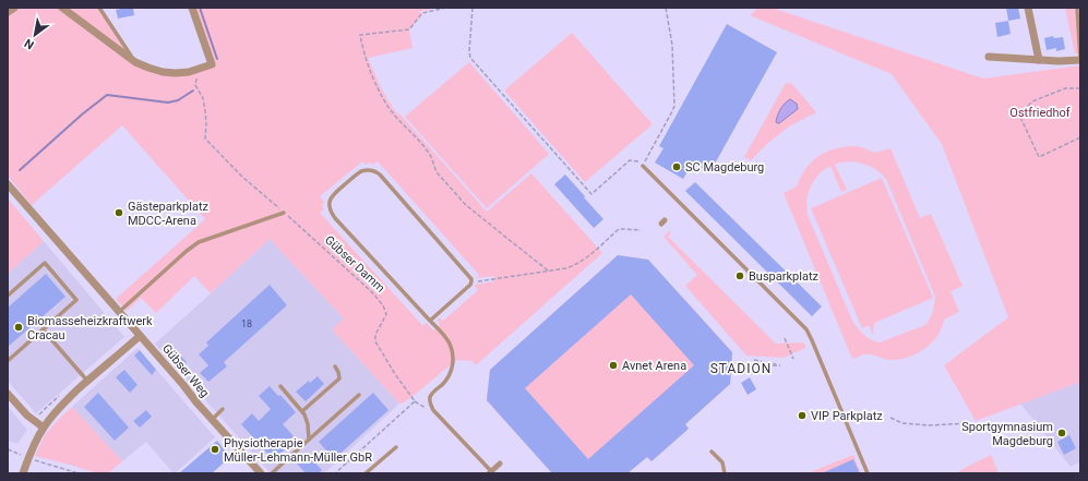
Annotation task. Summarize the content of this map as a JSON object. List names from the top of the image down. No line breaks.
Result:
{"streets":{"street":["Gübser Weg"],"path":["Gübser Damm"]},"districts":["STADION"],"parks":["Ostfriedhof"],"places":["SC Magdeburg","Gästeparkplatz MDCC-Arena","Busparkplatz","Biomasseheizkraftwerk Cracau","Avnet Arena","VIP Parkplatz","Sportgymnasium Magdeburg","Physiotherapie Müller-Lehmann-Müller GbR"],"house_numbers":["18"],"north":"bottom left"}
